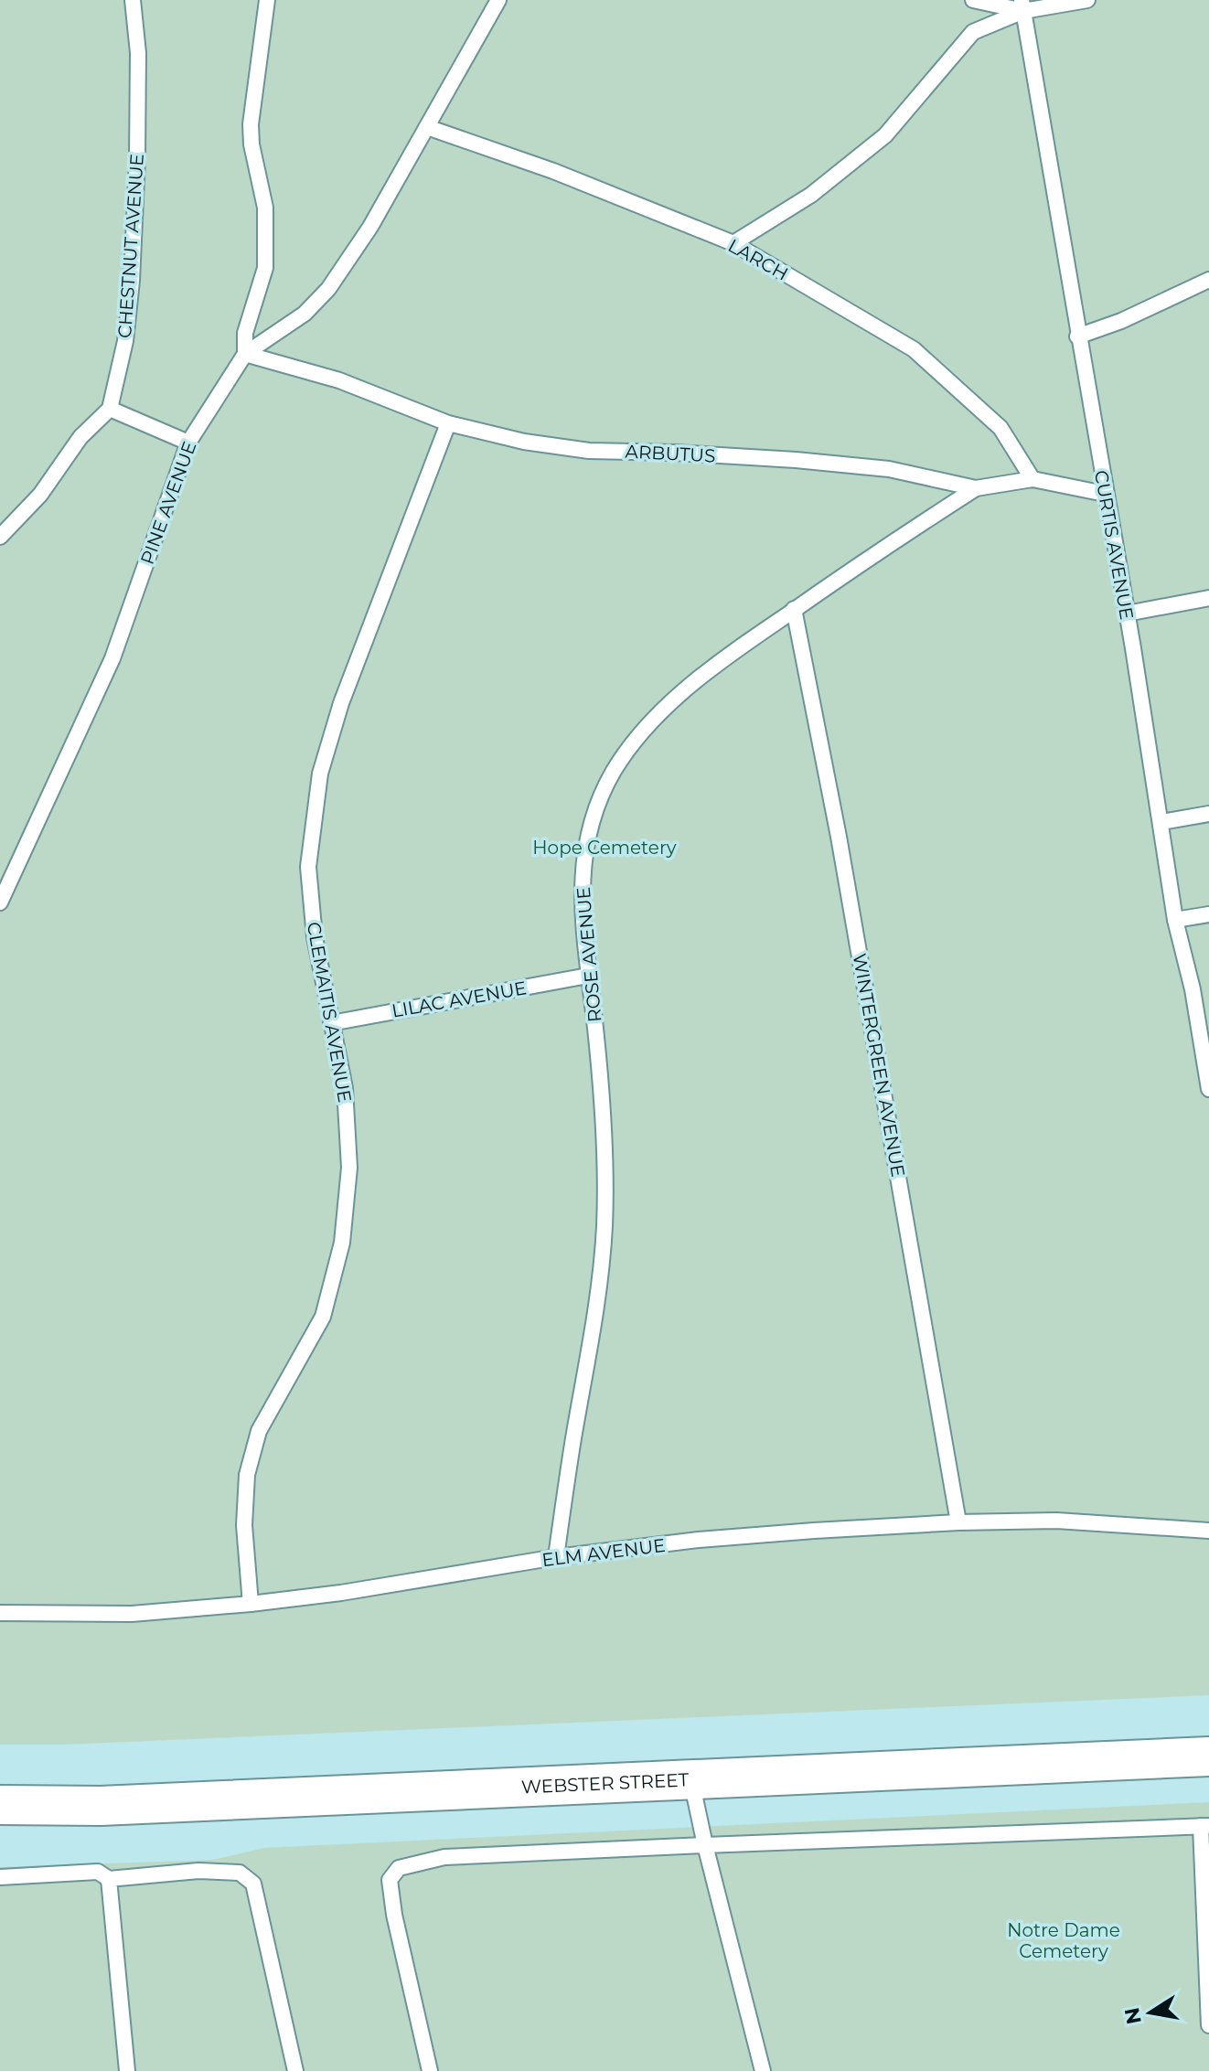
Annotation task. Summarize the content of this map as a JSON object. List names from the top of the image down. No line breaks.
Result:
{"streets":{"main road":["WEBSTER STREET"],"lane":["CHESTNUT AVENUE","LARCH","ARBUTUS","PINE AVENUE","CURTIS AVENUE","ROSE AVENUE","LILAC AVENUE","CLEMAITIS AVENUE","WINTERGREEN AVENUE","ELM AVENUE"]},"crossings":[["LARCH","ARBUTUS"],["LARCH","PINE AVENUE"],["ARBUTUS","PINE AVENUE"],["ARBUTUS","CURTIS AVENUE"],["ARBUTUS","ROSE AVENUE"],["ARBUTUS","CLEMAITIS AVENUE"],["ROSE AVENUE","LILAC AVENUE"],["ROSE AVENUE","WINTERGREEN AVENUE"],["ROSE AVENUE","ELM AVENUE"],["LILAC AVENUE","CLEMAITIS AVENUE"],["CLEMAITIS AVENUE","ELM AVENUE"],["WINTERGREEN AVENUE","ELM AVENUE"]],"parks":["Hope Cemetery","Notre Dame Cemetery"],"north":"left"}
